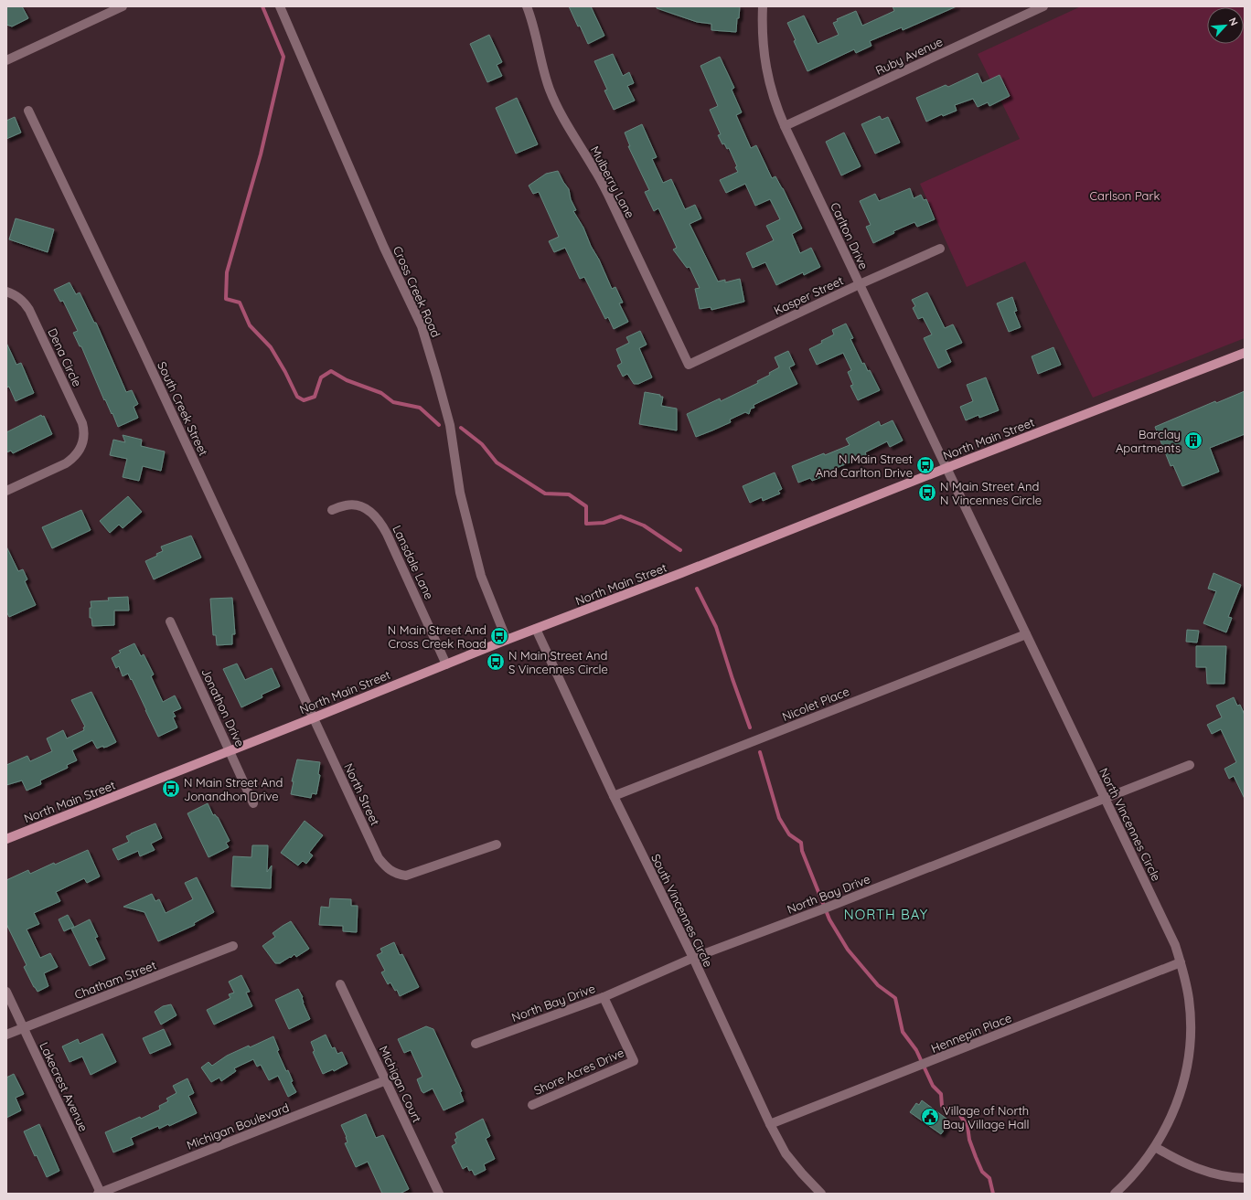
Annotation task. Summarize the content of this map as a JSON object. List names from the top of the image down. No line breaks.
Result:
{"streets":{"main road":["North Main Street"],"street":["Ruby Avenue","Mulberry Lane","Carlton Drive","Cross Creek Road","Kasper Street","Dena Circle","South Creek Street","Lansdale Lane","Nicolet Place","Jonathon Drive","North Street","North Vincennes Circle","North Bay Drive","South Vincennes Circle","Chatham Street","Hennepin Place","Shore Acres Drive","Michigan Court","Lakecrest Avenue","Michigan Boulevard"]},"crossings":[["Ruby Avenue","Carlton Drive"],["Mulberry Lane","Kasper Street"],["Carlton Drive","Kasper Street"],["Carlton Drive","North Main Street"],["Carlton Drive","North Vincennes Circle"],["Cross Creek Road","North Main Street"],["South Creek Street","North Main Street"],["South Creek Street","North Street"],["North Main Street","Lansdale Lane"],["North Main Street","Jonathon Drive"],["North Main Street","North Street"],["North Main Street","North Vincennes Circle"],["North Main Street","South Vincennes Circle"],["Nicolet Place","North Vincennes Circle"],["Nicolet Place","South Vincennes Circle"],["North Vincennes Circle","North Bay Drive"],["North Vincennes Circle","Hennepin Place"],["North Bay Drive","South Vincennes Circle"],["North Bay Drive","Shore Acres Drive"],["South Vincennes Circle","Hennepin Place"],["Chatham Street","Lakecrest Avenue"],["Michigan Court","Michigan Boulevard"],["Lakecrest Avenue","Michigan Boulevard"]],"districts":["NORTH BAY"],"parks":["Carlson Park"],"places":{"building":["Barclay Apartments"],"bus stop":["N Main Street And Carlton Drive","N Main Street And N Vincennes Circle","N Main Street And Cross Creek Road","N Main Street And S Vincennes Circle","N Main Street And Jonandhon Drive"],"public building":["Village of North Bay Village Hall"]},"north":"top right"}
